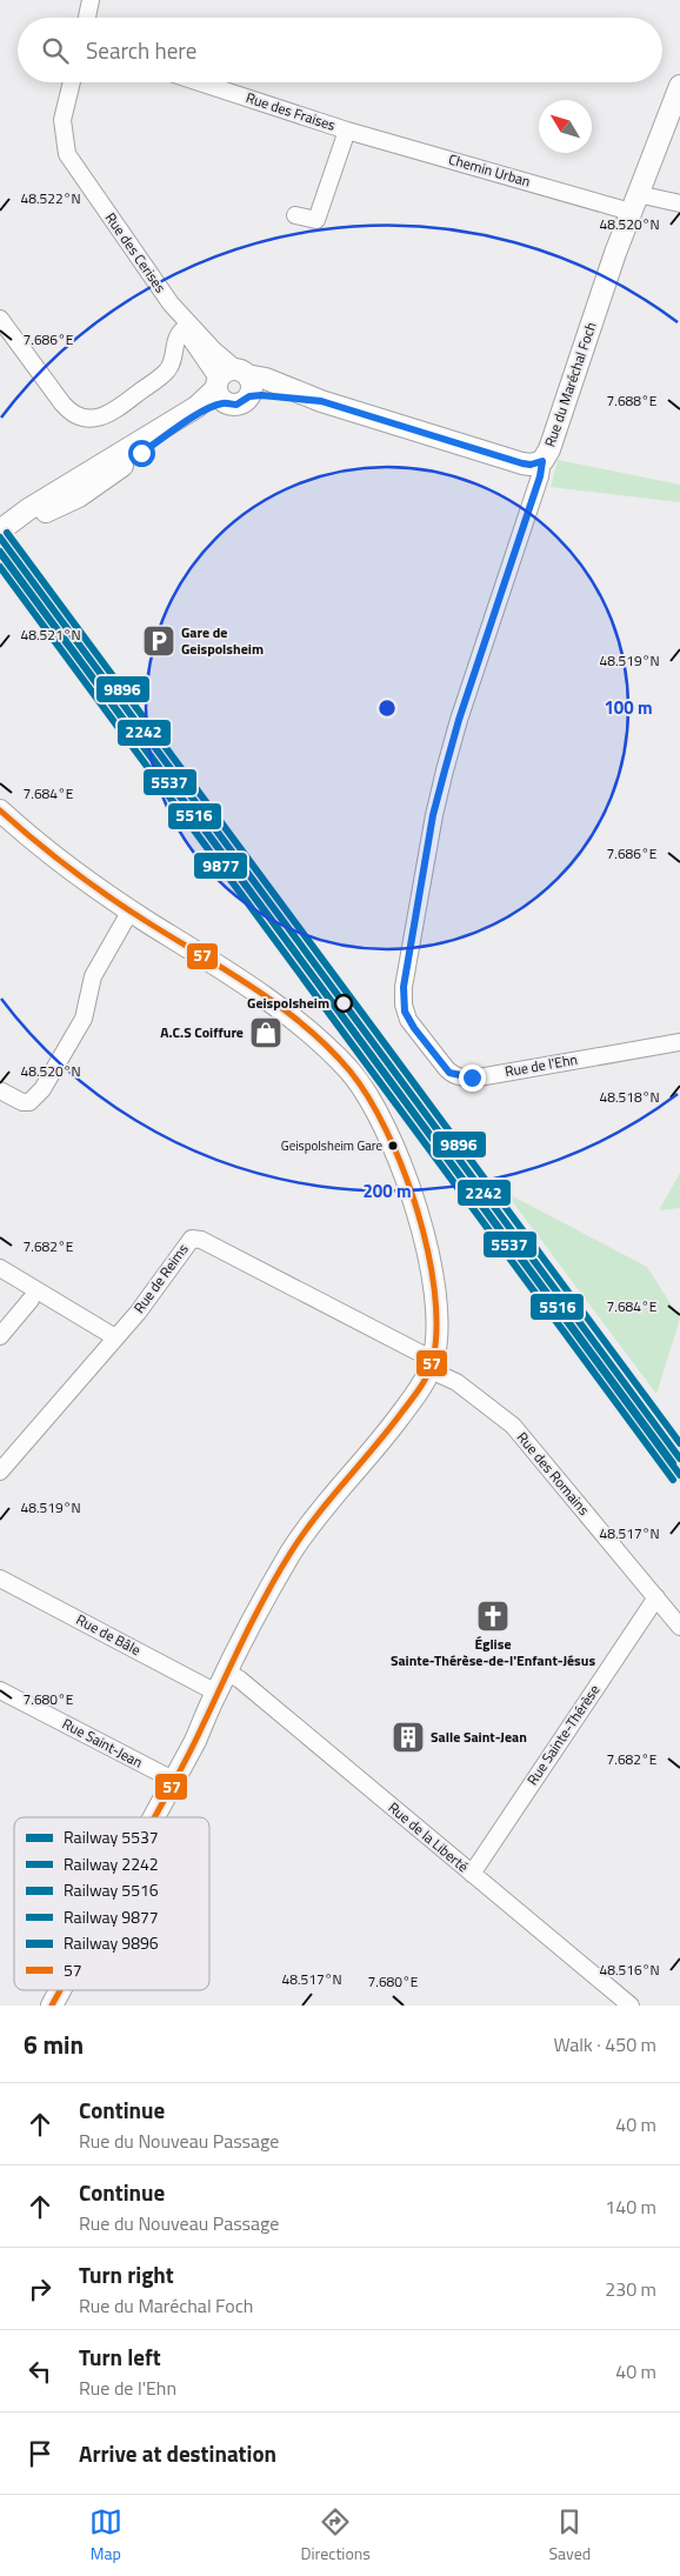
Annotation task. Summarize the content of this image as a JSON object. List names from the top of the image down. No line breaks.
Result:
{"streets":{"main road":["Rue du Maréchal Foch"],"street":["Rue des Fraises","Chemin Urban","Rue des Cerises","Rue de l'Ehn","Rue de Reims","Rue des Romains","Rue de Bâle","Rue Sainte-Thérèse","Rue Saint-Jean","Rue de la Liberté"]},"crossings":[["Rue des Fraises","Chemin Urban"],["Chemin Urban","Rue du Maréchal Foch"],["Rue du Maréchal Foch","Rue de l'Ehn"],["Rue de Reims","Rue des Romains"],["Rue des Romains","Rue Sainte-Thérèse"],["Rue Sainte-Thérèse","Rue de la Liberté"]],"places":{"parking":["Gare de Geispolsheim"],"other":["Geispolsheim","Geispolsheim Gare"],"shop":["A.C.S Coiffure"],"church":["Église Sainte-Thérèse-de-l'Enfant-Jésus"],"building":["Salle Saint-Jean"]},"lines":["rail line 9896","rail line 2242","rail line 5537","rail line 5516","rail line 9877","transit line 57"],"legend":["Railway 5537","Railway 2242","Railway 5516","Railway 9877","Railway 9896","57"],"north":"top left","page":{"search":"Search here","heading":["6 min","Walk · 450 m"],"list":[["Continue","Rue du Nouveau Passage","40 m"],["Continue","Rue du Nouveau Passage","140 m"],["Turn right","Rue du Maréchal Foch","230 m"],["Turn left","Rue de l'Ehn","40 m"],"Arrive at destination"],"nav":["Map","Directions","Saved"]},"coordinates":["48.522°N","48.520°N","7.686°E","7.688°E","48.521°N","48.519°N","7.684°E","48.518°N","7.682°E","48.517°N","7.680°E","48.516°N"],"rings":["100 m","200 m"]}
